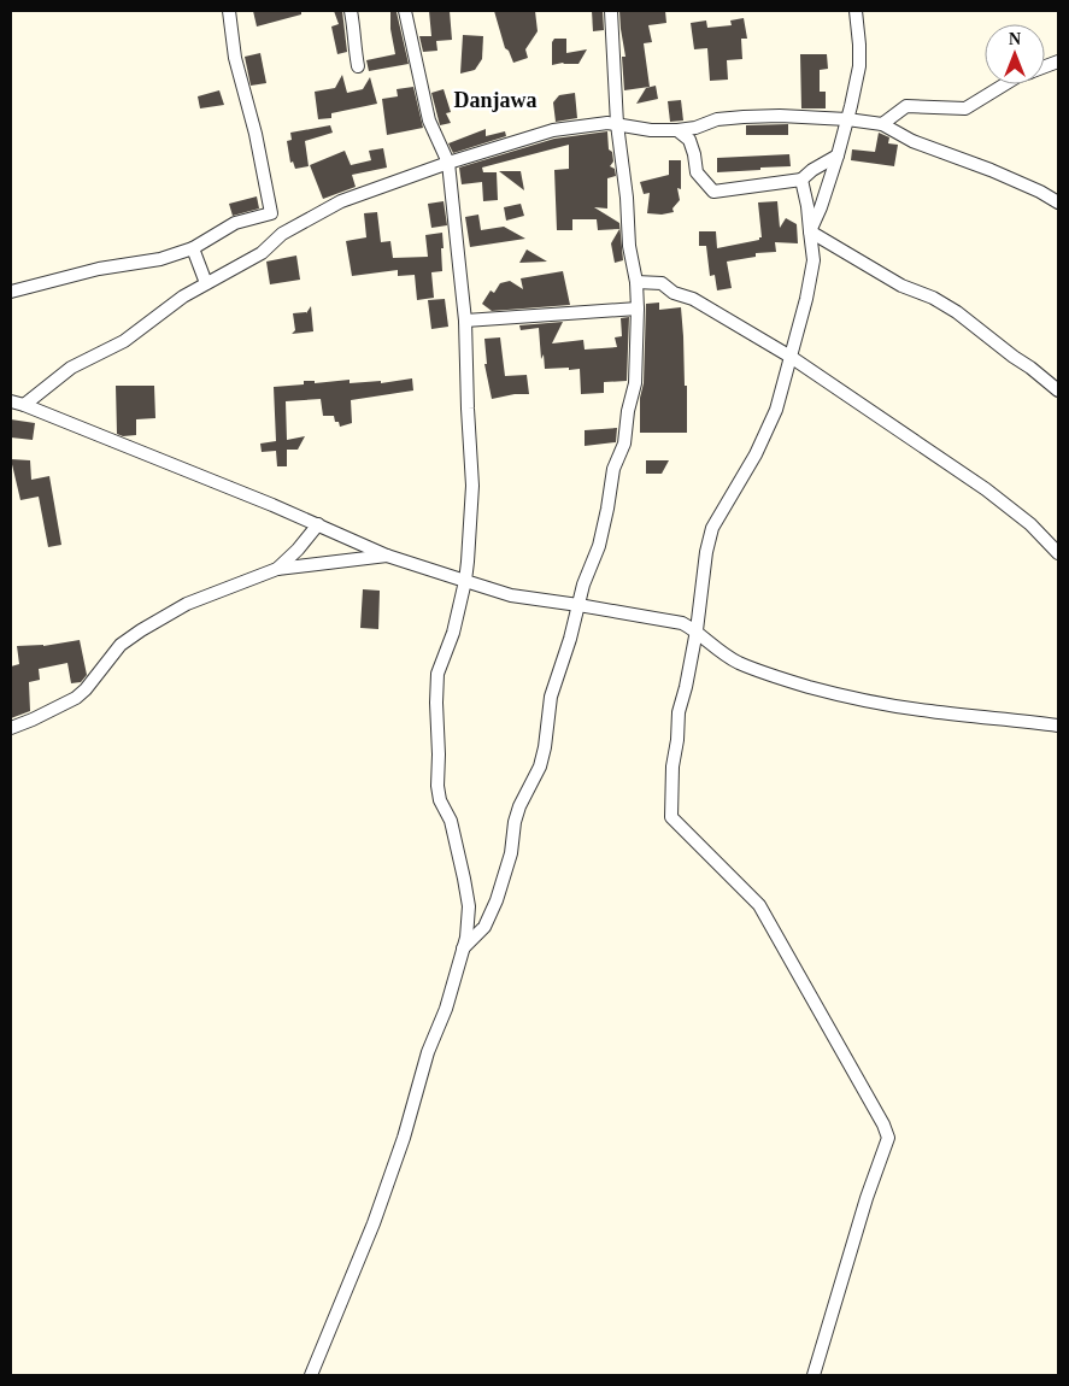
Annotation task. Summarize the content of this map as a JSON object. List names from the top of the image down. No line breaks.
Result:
{"districts":["Danjawa"],"north":"top"}
